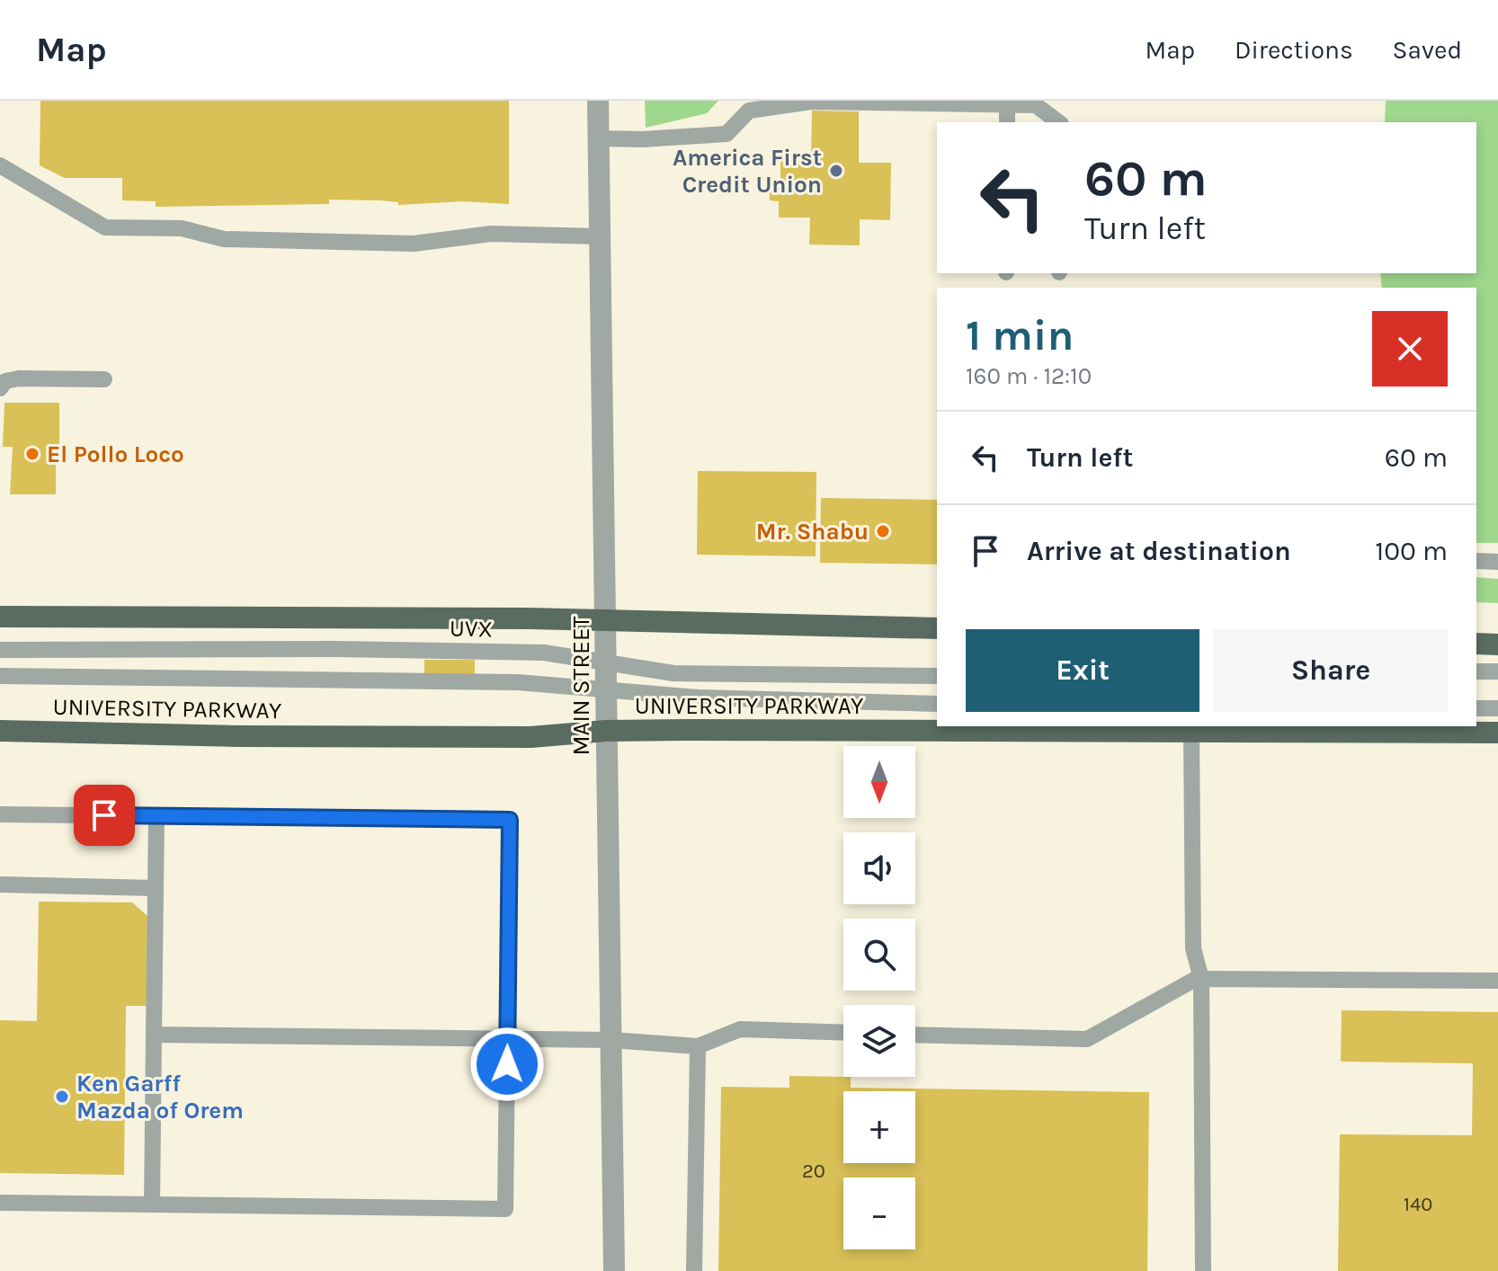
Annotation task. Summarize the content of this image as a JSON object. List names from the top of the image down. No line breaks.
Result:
{"streets":{"main road":["UNIVERSITY PARKWAY"],"street":["MAIN STREET"],"lane":["UVX"]},"crossings":[["UVX","MAIN STREET"],["MAIN STREET","UNIVERSITY PARKWAY"]],"places":["America First Credit Union","El Pollo Loco","Mr. Shabu","Ken Garff Mazda of Orem"],"house_numbers":["20","140"],"north":"bottom","page":{"header":"Map","nav":["Map","Directions","Saved"],"turn":["60 m","Turn left"],"heading":["1 min","160 m · 12:10"],"list":[{"name":"Turn left","value":"60 m"},{"name":"Arrive at destination","value":"100 m"}],"buttons":["Exit","Share"],"map_buttons":["+","−"]}}
